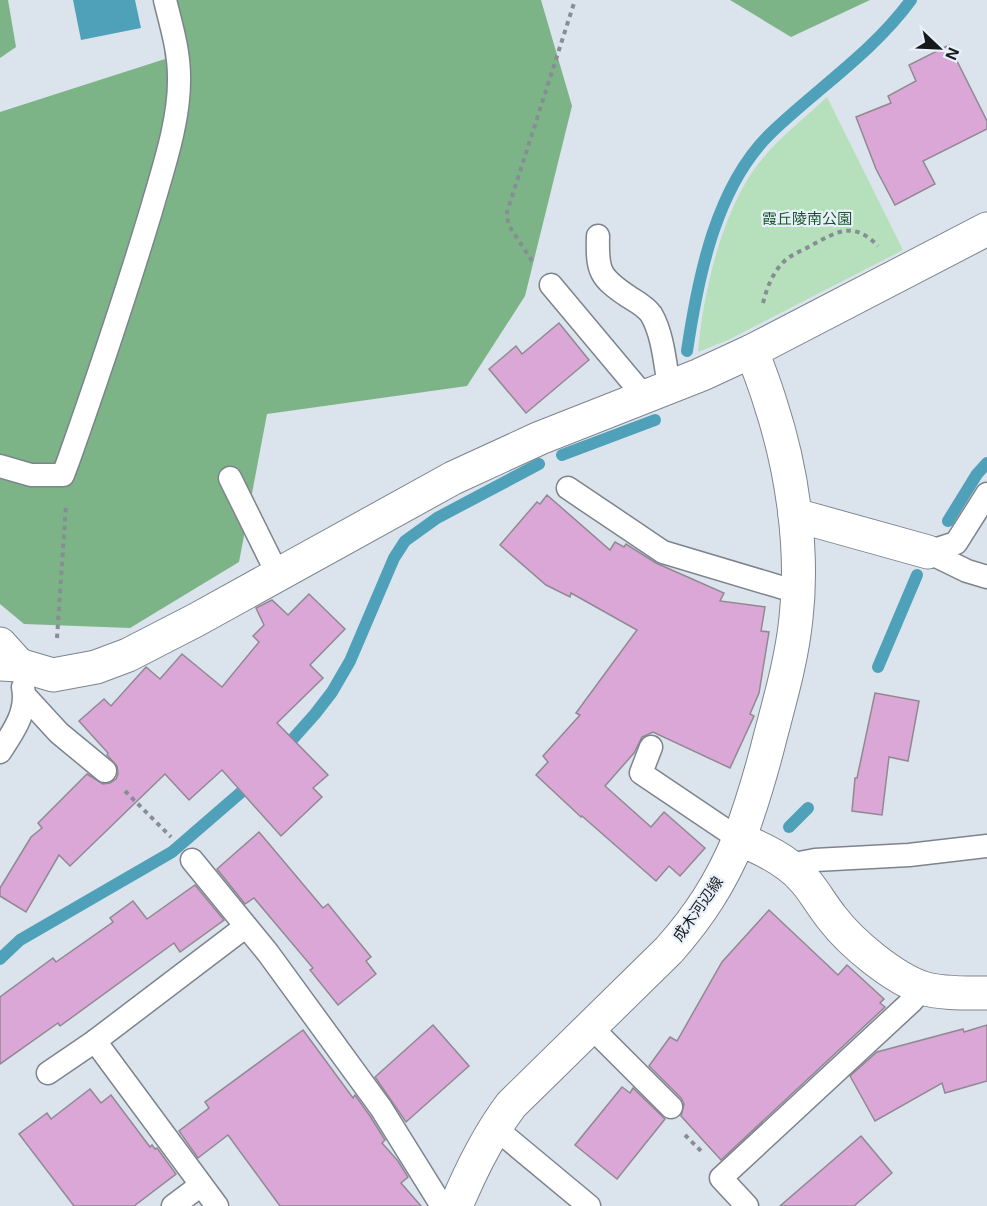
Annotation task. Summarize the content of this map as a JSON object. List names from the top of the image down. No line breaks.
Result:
{"streets":{"street":["成木河辺線"]},"parks":["霞丘陵南公園"],"north":"bottom right"}
